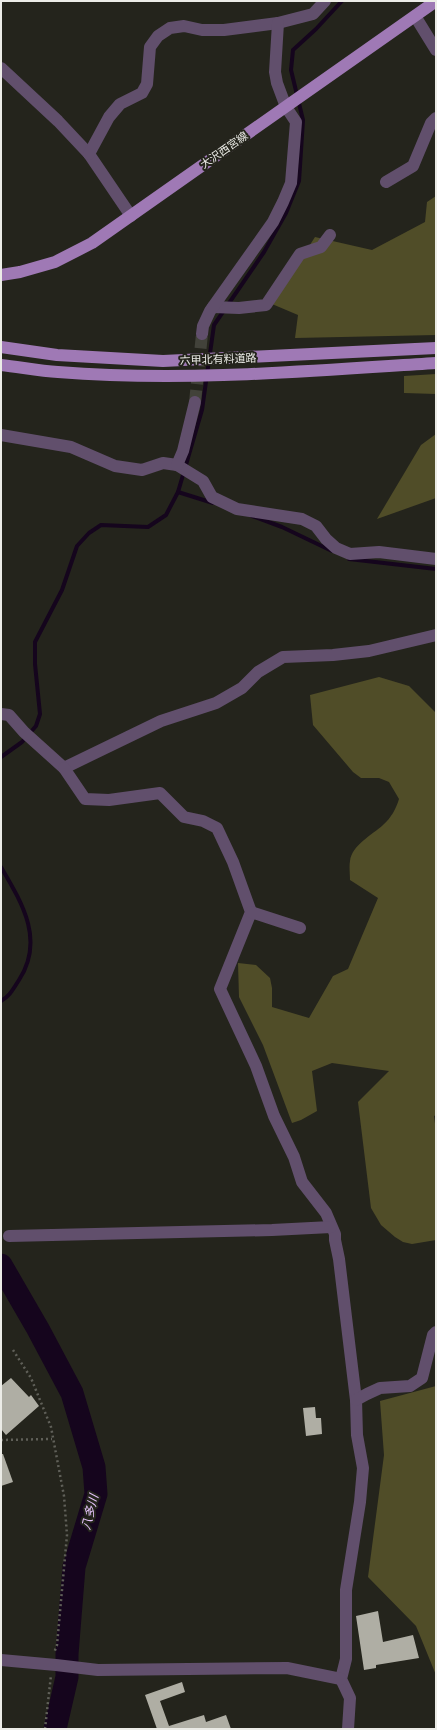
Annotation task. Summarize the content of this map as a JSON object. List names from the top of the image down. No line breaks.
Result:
{"streets":{"main road":["大沢西宮線","六甲北有料道路"]},"water":["八多川"]}
